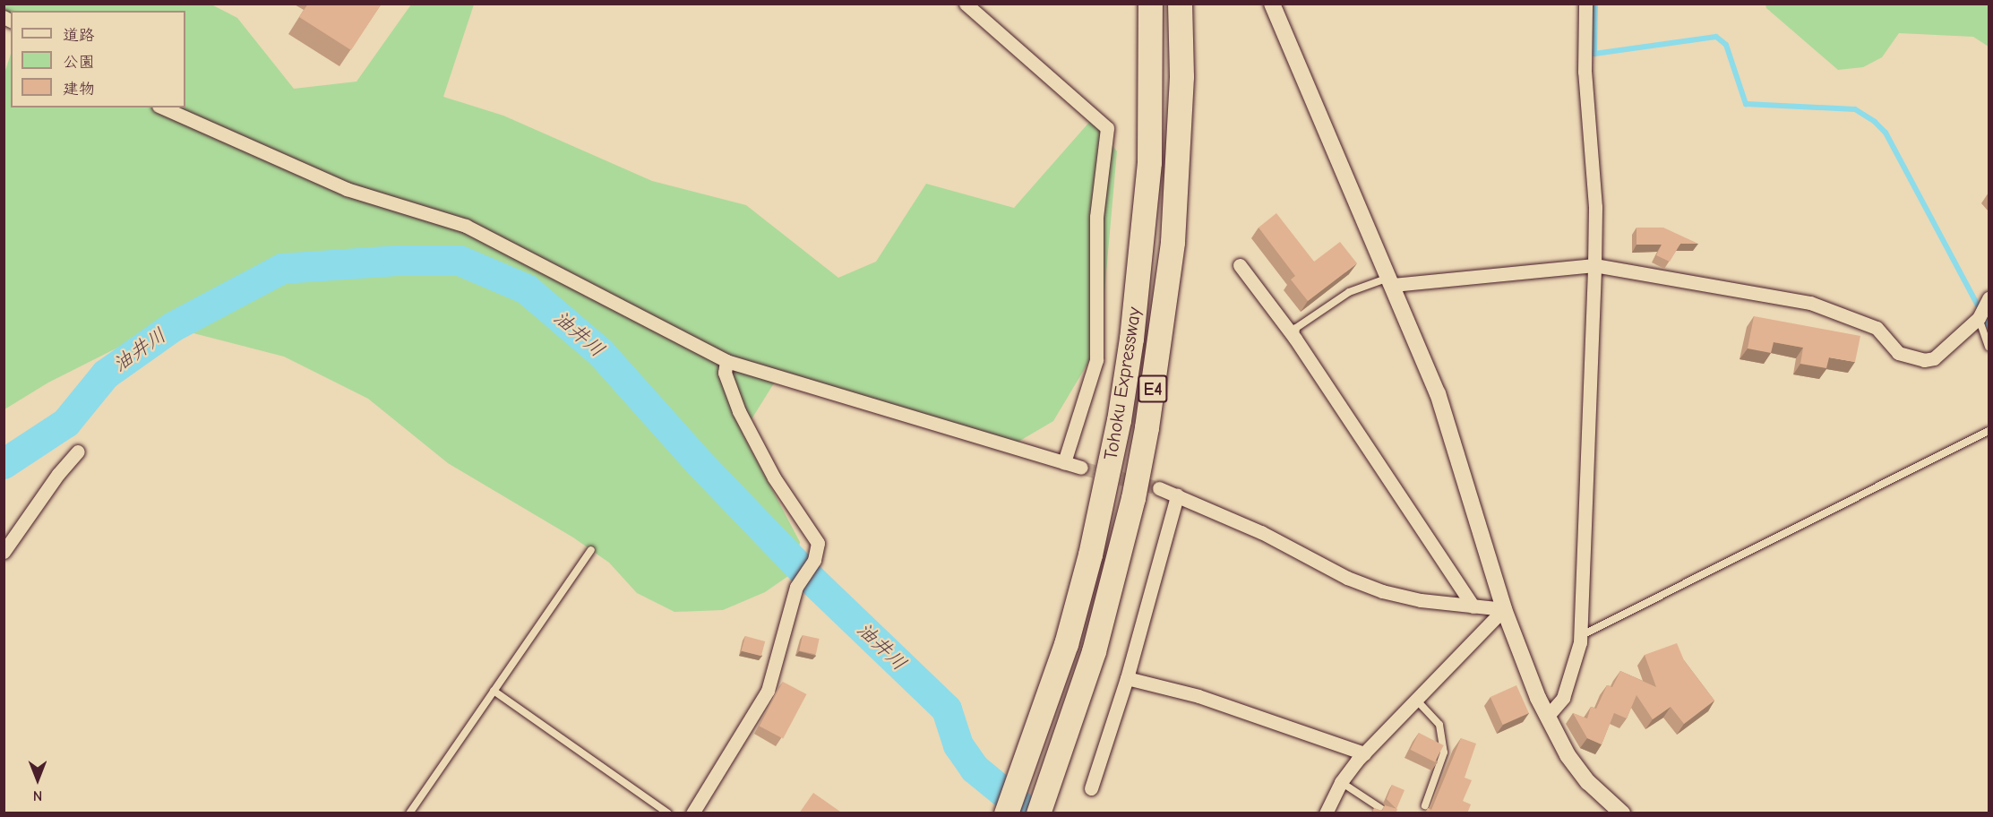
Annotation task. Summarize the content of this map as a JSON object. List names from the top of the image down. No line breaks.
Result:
{"streets":{"highway":["Tohoku Expressway","E4"]},"water":["油井川"],"legend":["道路","公園","建物"],"north":"bottom"}
